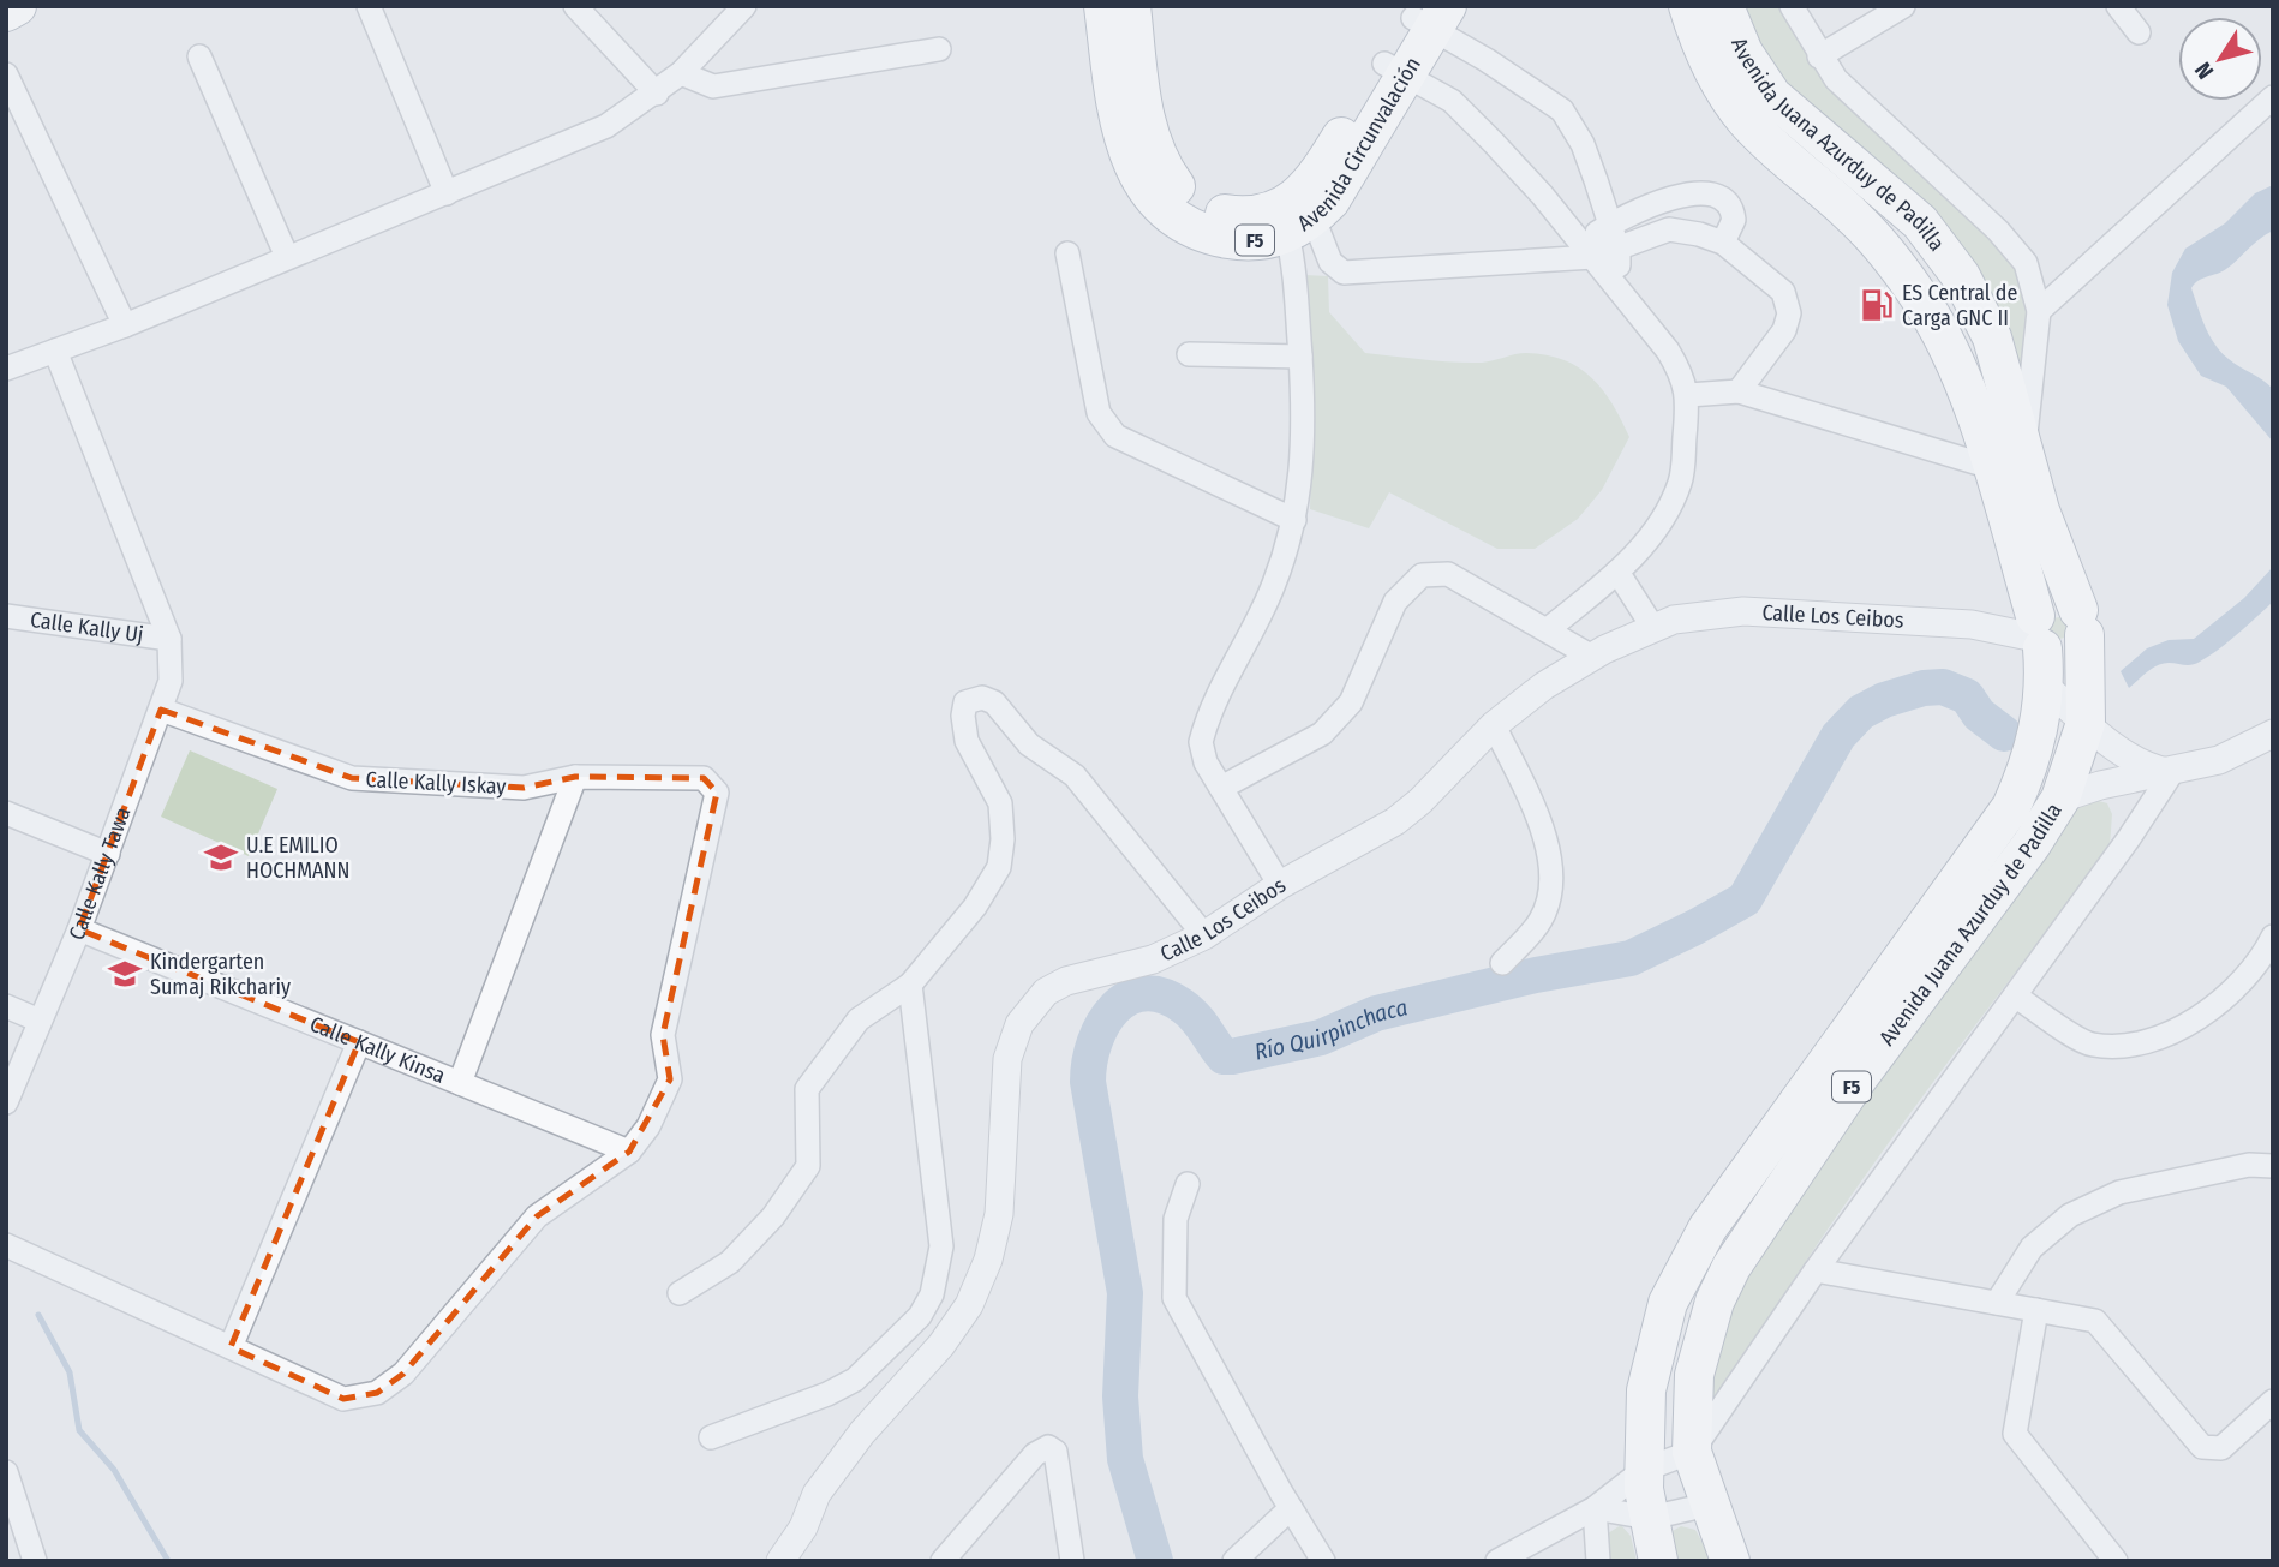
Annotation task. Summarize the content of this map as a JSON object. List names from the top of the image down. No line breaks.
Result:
{"streets":{"highway":["Avenida Circunvalación","Avenida Juana Azurduy de Padilla","F5"],"street":["Calle Los Ceibos","Calle Kally Uj","Calle Kally Iskay","Calle Kally Tawa","Calle Kally Kinsa"]},"crossings":[["Avenida Juana Azurduy de Padilla","Calle Los Ceibos"],["Calle Kally Uj","Calle Kally Tawa"],["Calle Kally Iskay","Calle Kally Tawa"],["Calle Kally Iskay","Calle Kally Kinsa"],["Calle Kally Tawa","Calle Kally Kinsa"]],"water":["Río Quirpinchaca"],"places":{"fuel station":["ES Central de Carga GNC II"],"school or university":["U.E EMILIO HOCHMANN","Kindergarten Sumaj Rikchariy"]},"north":"bottom left"}
